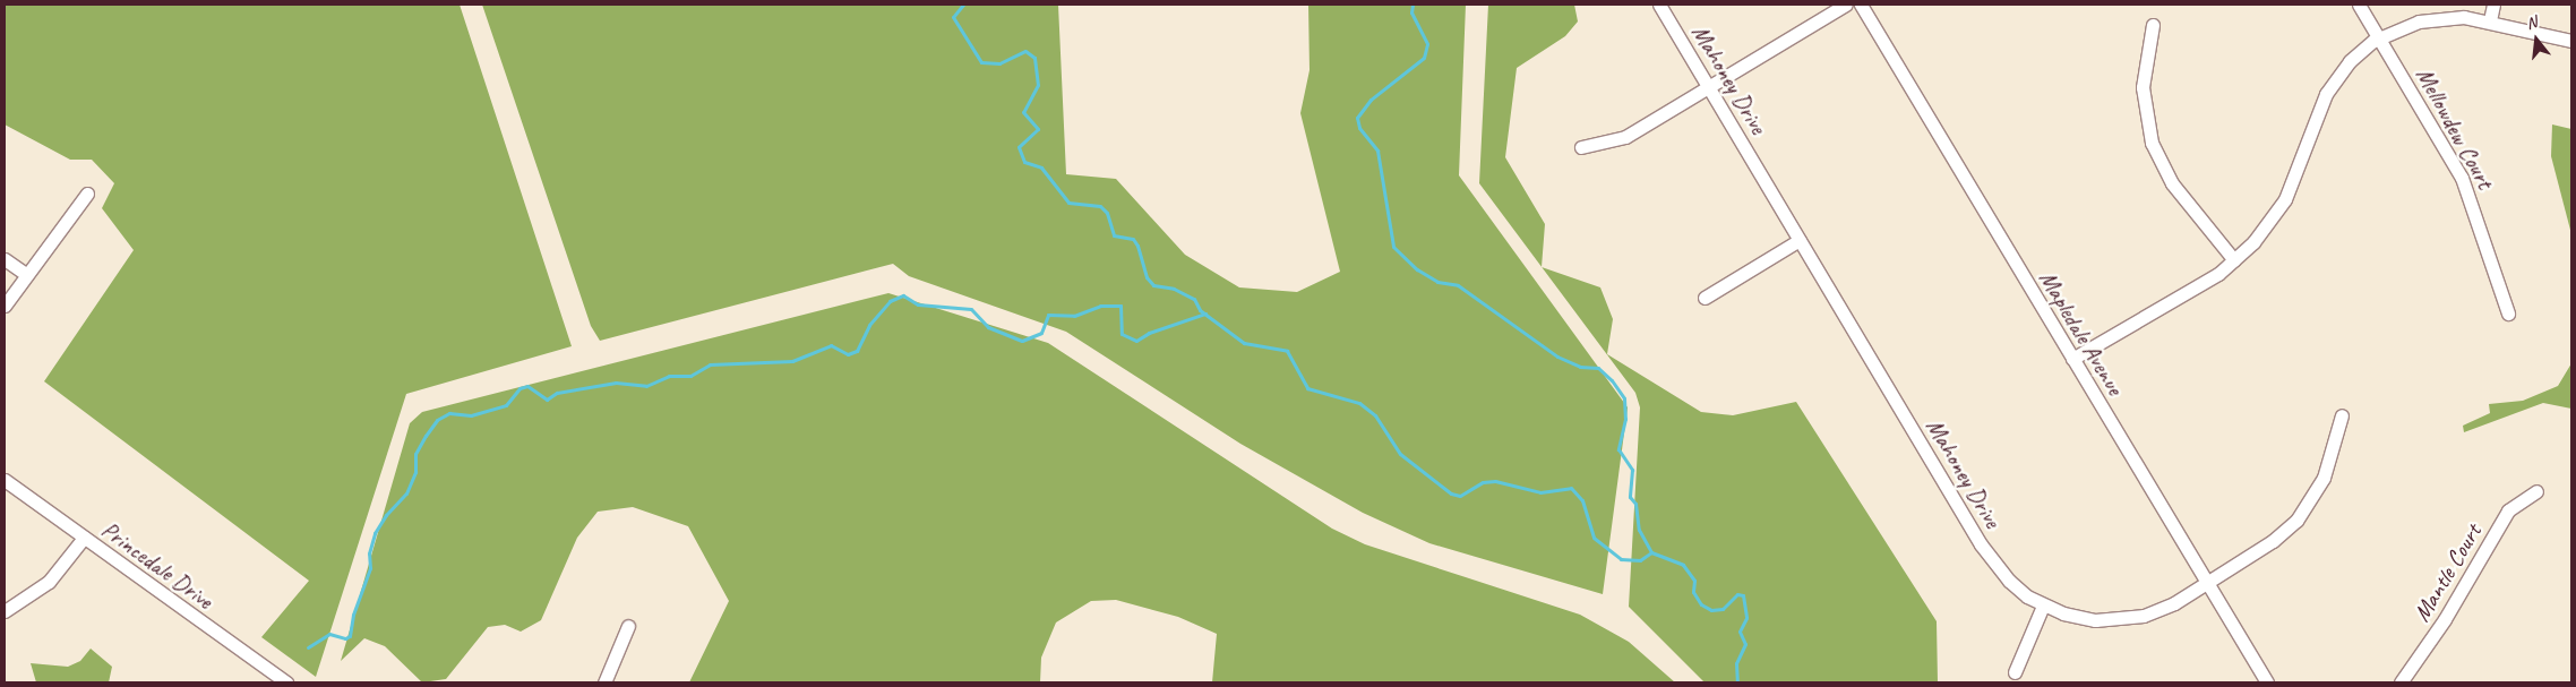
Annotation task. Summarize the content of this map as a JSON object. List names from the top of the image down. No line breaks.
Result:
{"streets":{"street":["Mahoney Drive","Mellowdew Court","Mapledale Avenue","Princedale Drive","Mantle Court"]},"crossings":[["Mahoney Drive","Mapledale Avenue"]],"north":"top"}
